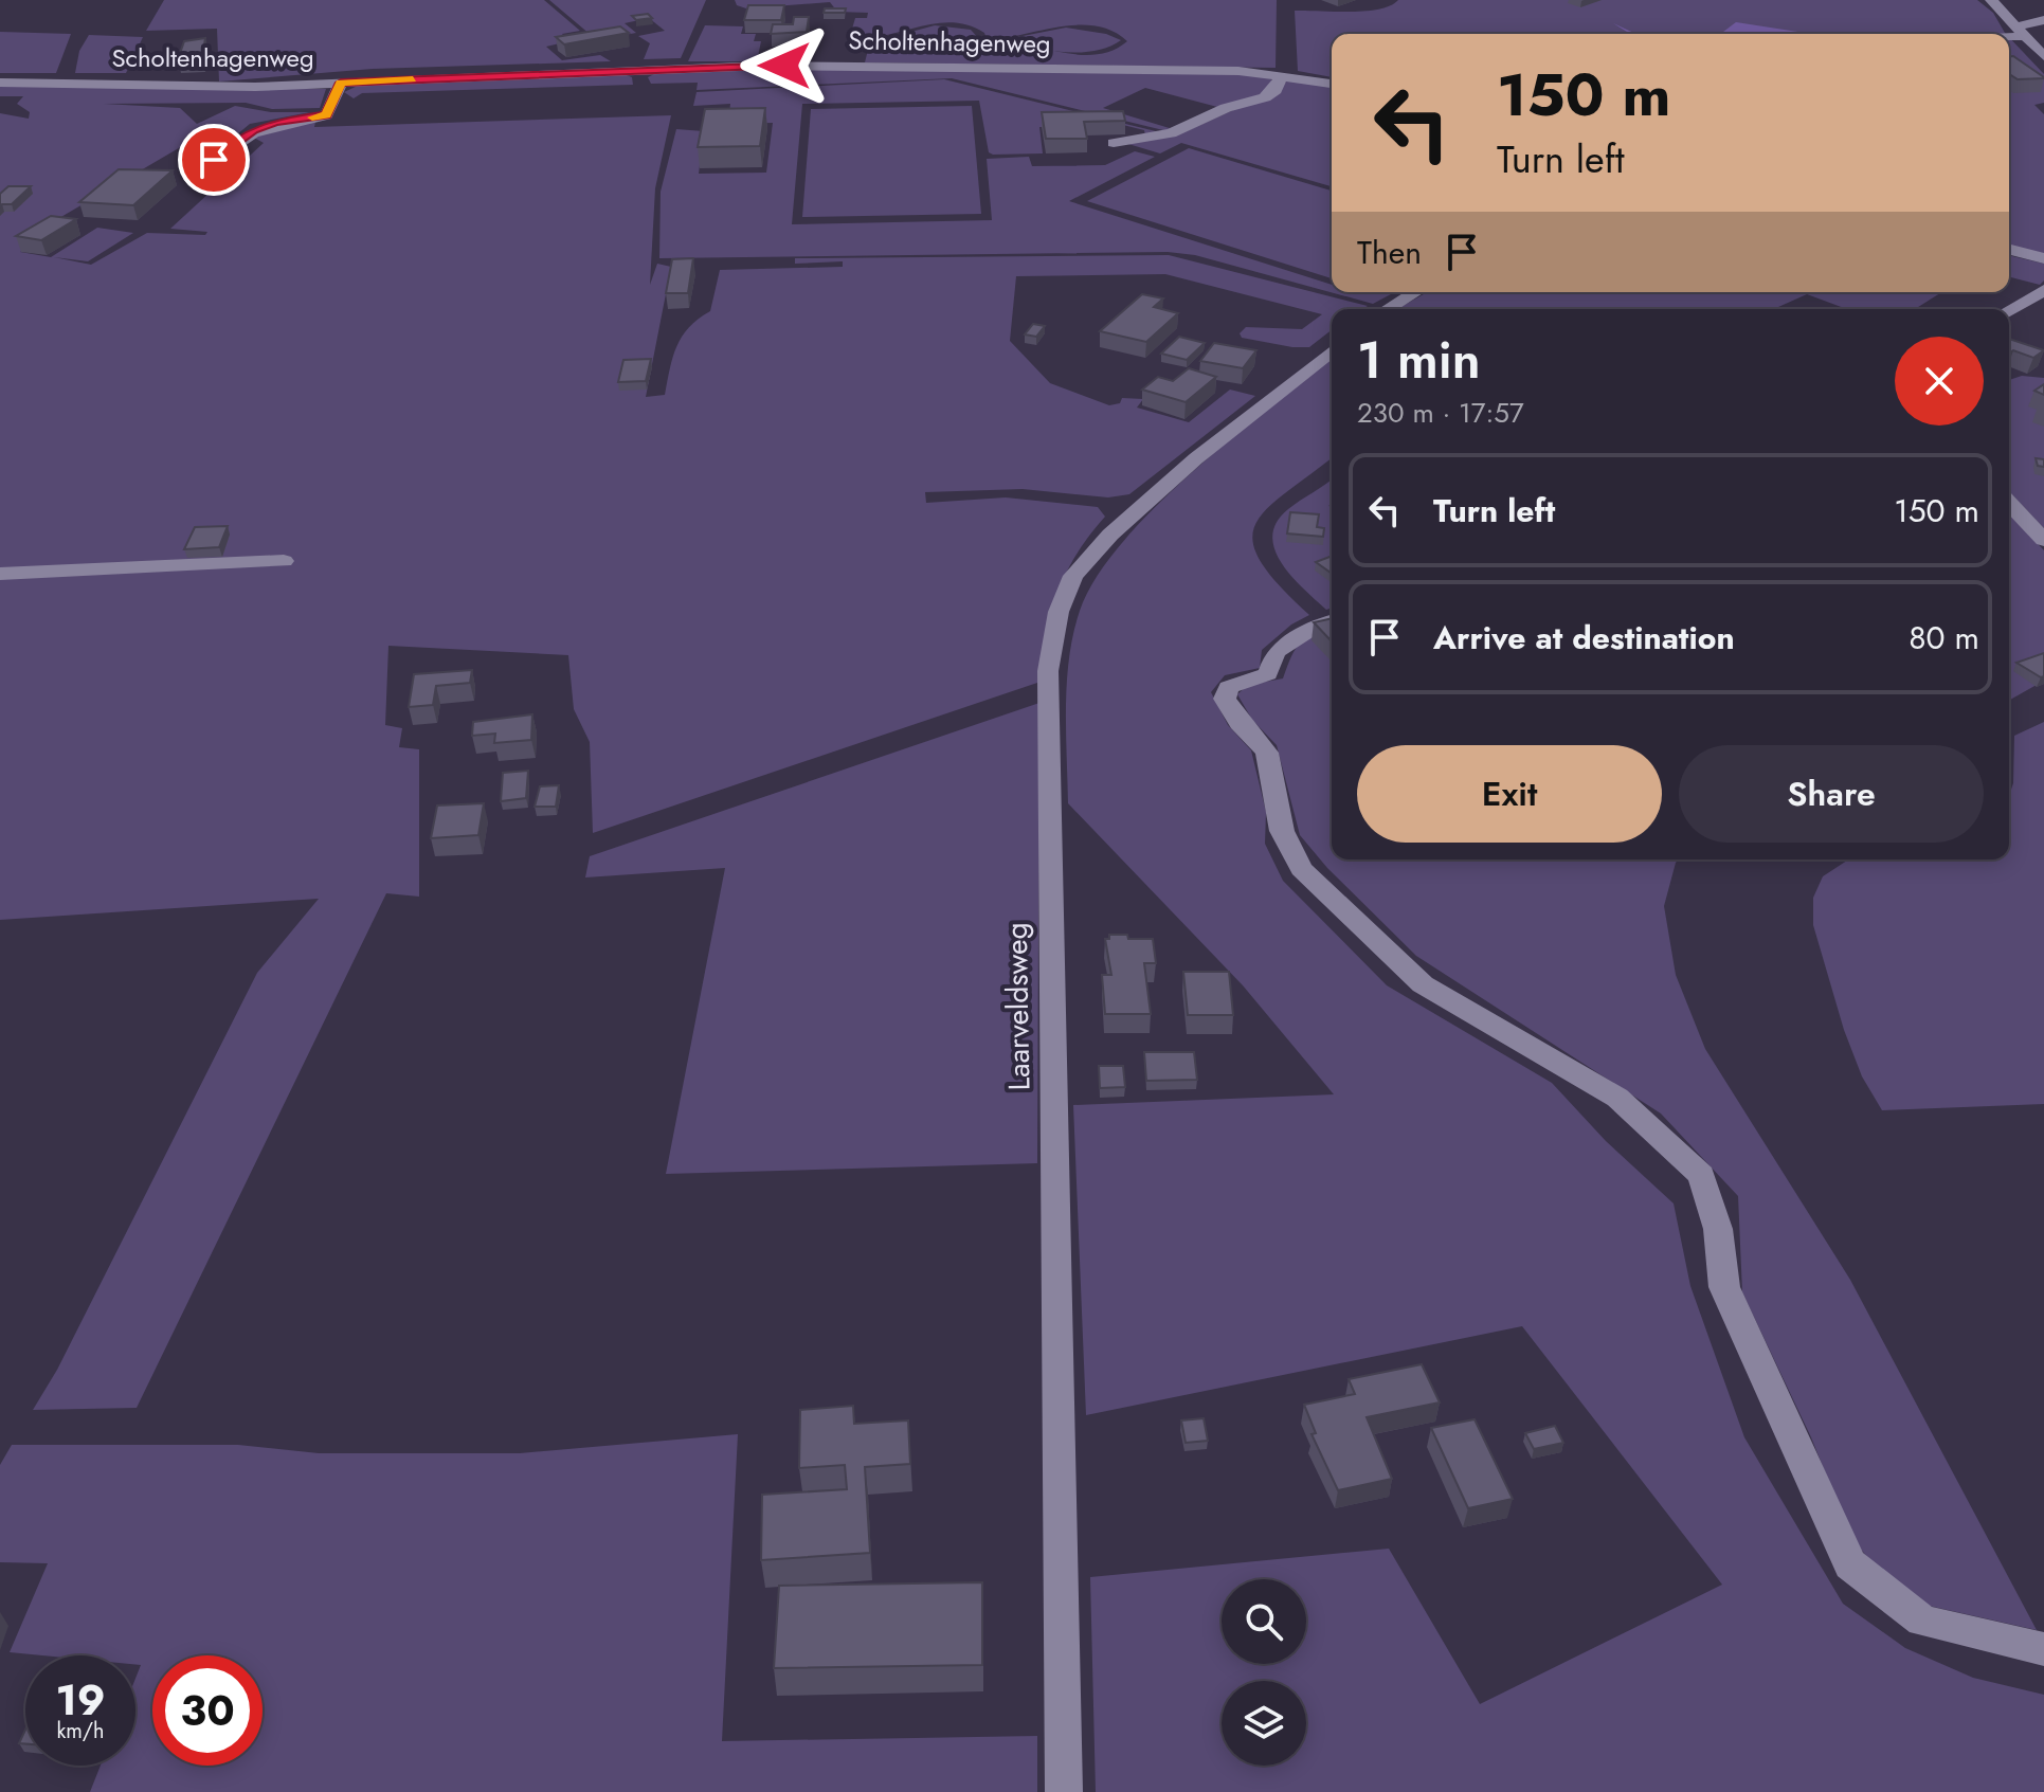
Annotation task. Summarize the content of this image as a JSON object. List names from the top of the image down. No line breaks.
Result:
{"streets":{"street":["Scholtenhagenweg","Laarveldsweg"]},"page":{"turn":["150 m","Turn left"],"then":"Then","heading":["1 min","230 m · 17:57"],"list":[{"name":"Turn left","value":"150 m"},{"name":"Arrive at destination","value":"80 m"}],"buttons":["Exit","Share"],"speed":"19 km/h","limit":"30"}}
